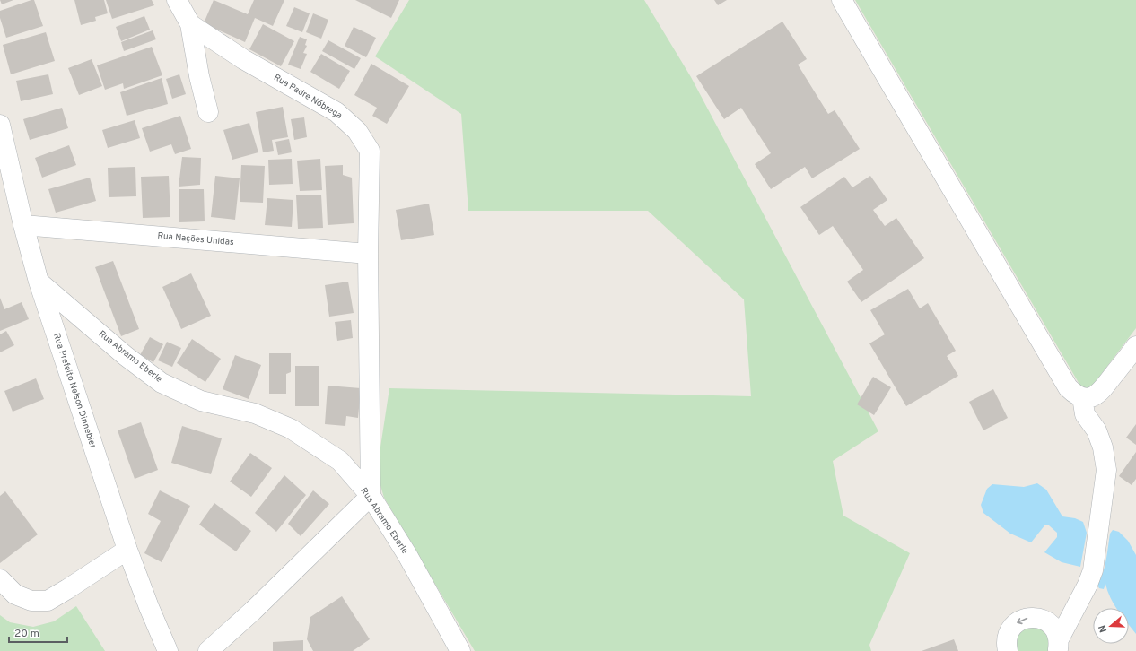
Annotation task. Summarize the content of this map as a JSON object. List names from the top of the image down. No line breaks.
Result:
{"streets":{"street":["Rua Padre Nóbrega","Rua Nações Unidas","Rua Abramo Eberle","Rua Prefeito Nelson Dinnebier"]},"crossings":[["Rua Padre Nóbrega","Rua Nações Unidas"],["Rua Padre Nóbrega","Rua Abramo Eberle"],["Rua Nações Unidas","Rua Prefeito Nelson Dinnebier"],["Rua Abramo Eberle","Rua Prefeito Nelson Dinnebier"]],"scale_bar":"20 m","north":"left"}
